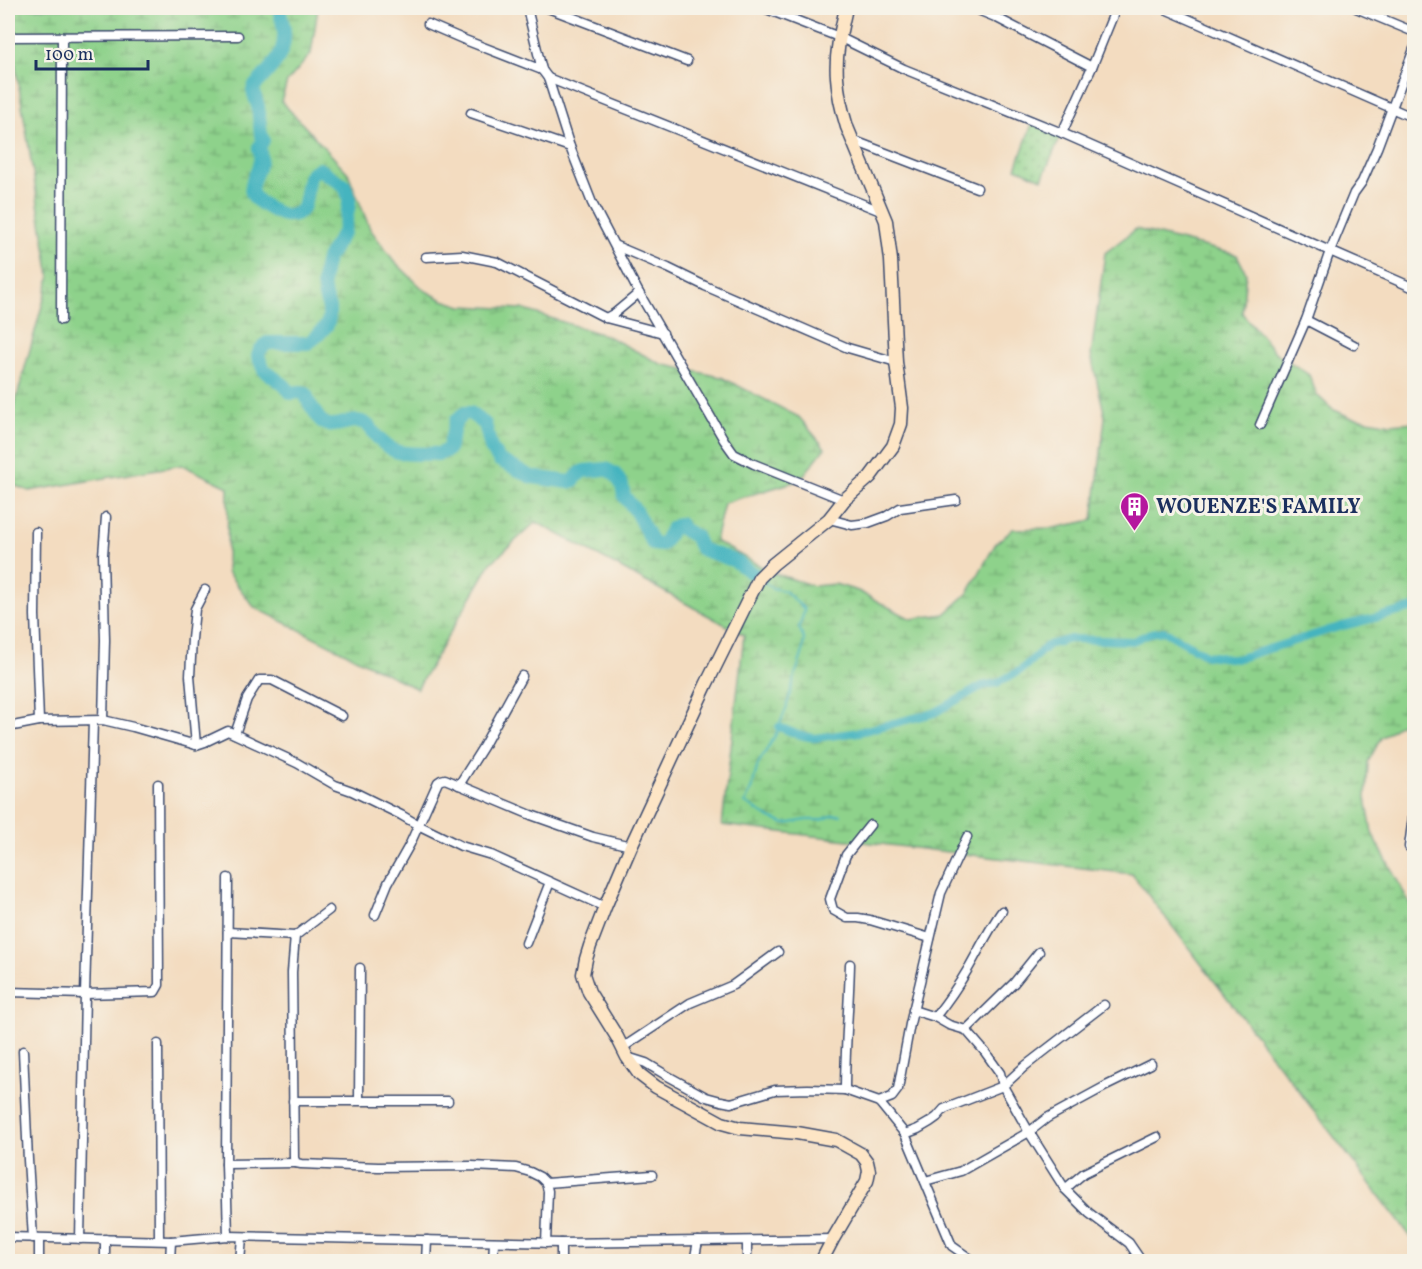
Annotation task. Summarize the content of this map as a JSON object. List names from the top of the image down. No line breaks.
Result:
{"places":{"building":["WOUENZE'S FAMILY"]},"scale_bar":"100 m"}
